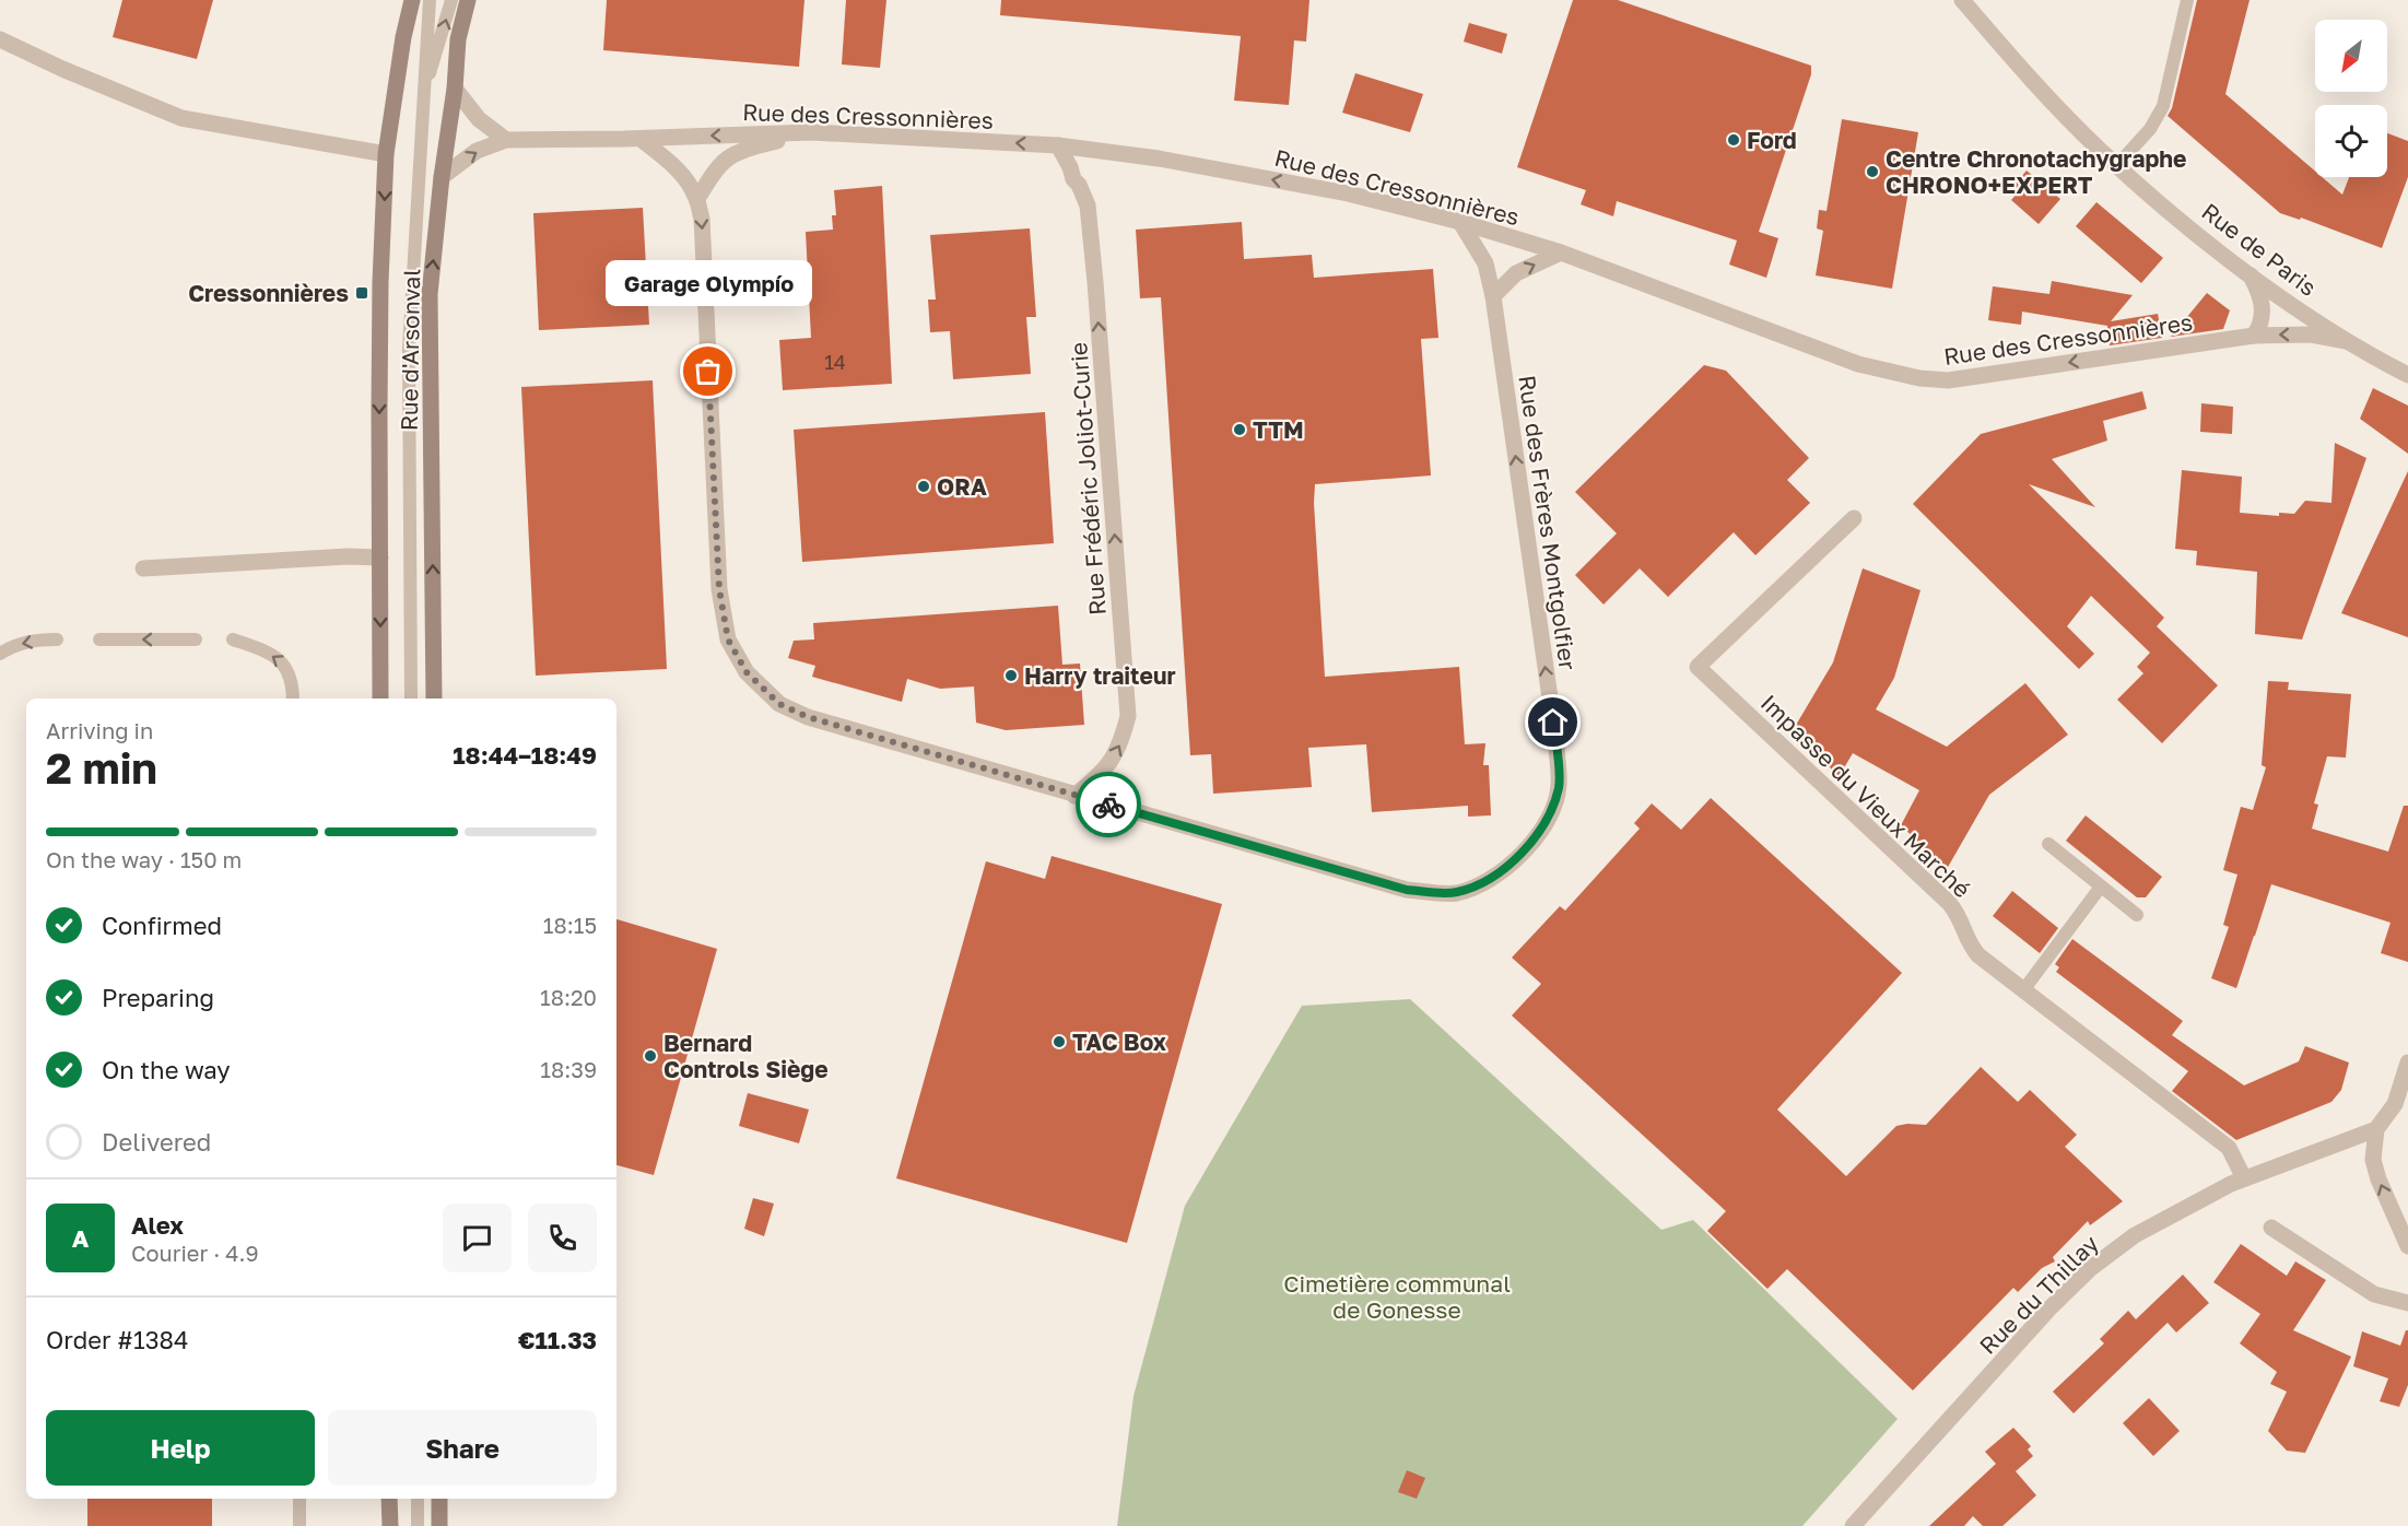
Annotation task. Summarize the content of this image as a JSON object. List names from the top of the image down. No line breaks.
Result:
{"streets":{"main road":["Rue d'Arsonval"],"street":["Rue des Cressonnières","Rue de Paris","Rue Frédéric Joliot-Curie","Rue des Frères Montgolfier","Impasse du Vieux Marché","Rue du Thillay"]},"crossings":[["Rue des Cressonnières","Rue de Paris"],["Rue des Cressonnières","Rue d'Arsonval"],["Rue des Cressonnières","Rue Frédéric Joliot-Curie"],["Rue des Cressonnières","Rue des Frères Montgolfier"],["Rue Frédéric Joliot-Curie","Rue des Frères Montgolfier"],["Impasse du Vieux Marché","Rue du Thillay"]],"one_way":["Rue des Cressonnières","Rue Frédéric Joliot-Curie"],"parks":["Cimetière communal de Gonesse"],"places":{"other":["Ford","Centre Chronotachygraphe CHRONO+EXPERT","Garage Olympío","TTM","ORA","Harry traiteur","TAC Box","Bernard Controls Siège"],"transit":["Cressonnières"]},"house_numbers":["14"],"north":"bottom left","page":{"bubble":"Garage Olympío","heading":["2 min","Arriving in","18:44–18:49"],"panel":["Alex","Courier · 4.9","Order #1384","€11.33"],"bar":"On the way · 150 m","list":[["Confirmed","18:15"],["Preparing","18:20"],["On the way","18:39"],"Delivered"],"round":"A","buttons":["Help","Share"]}}
